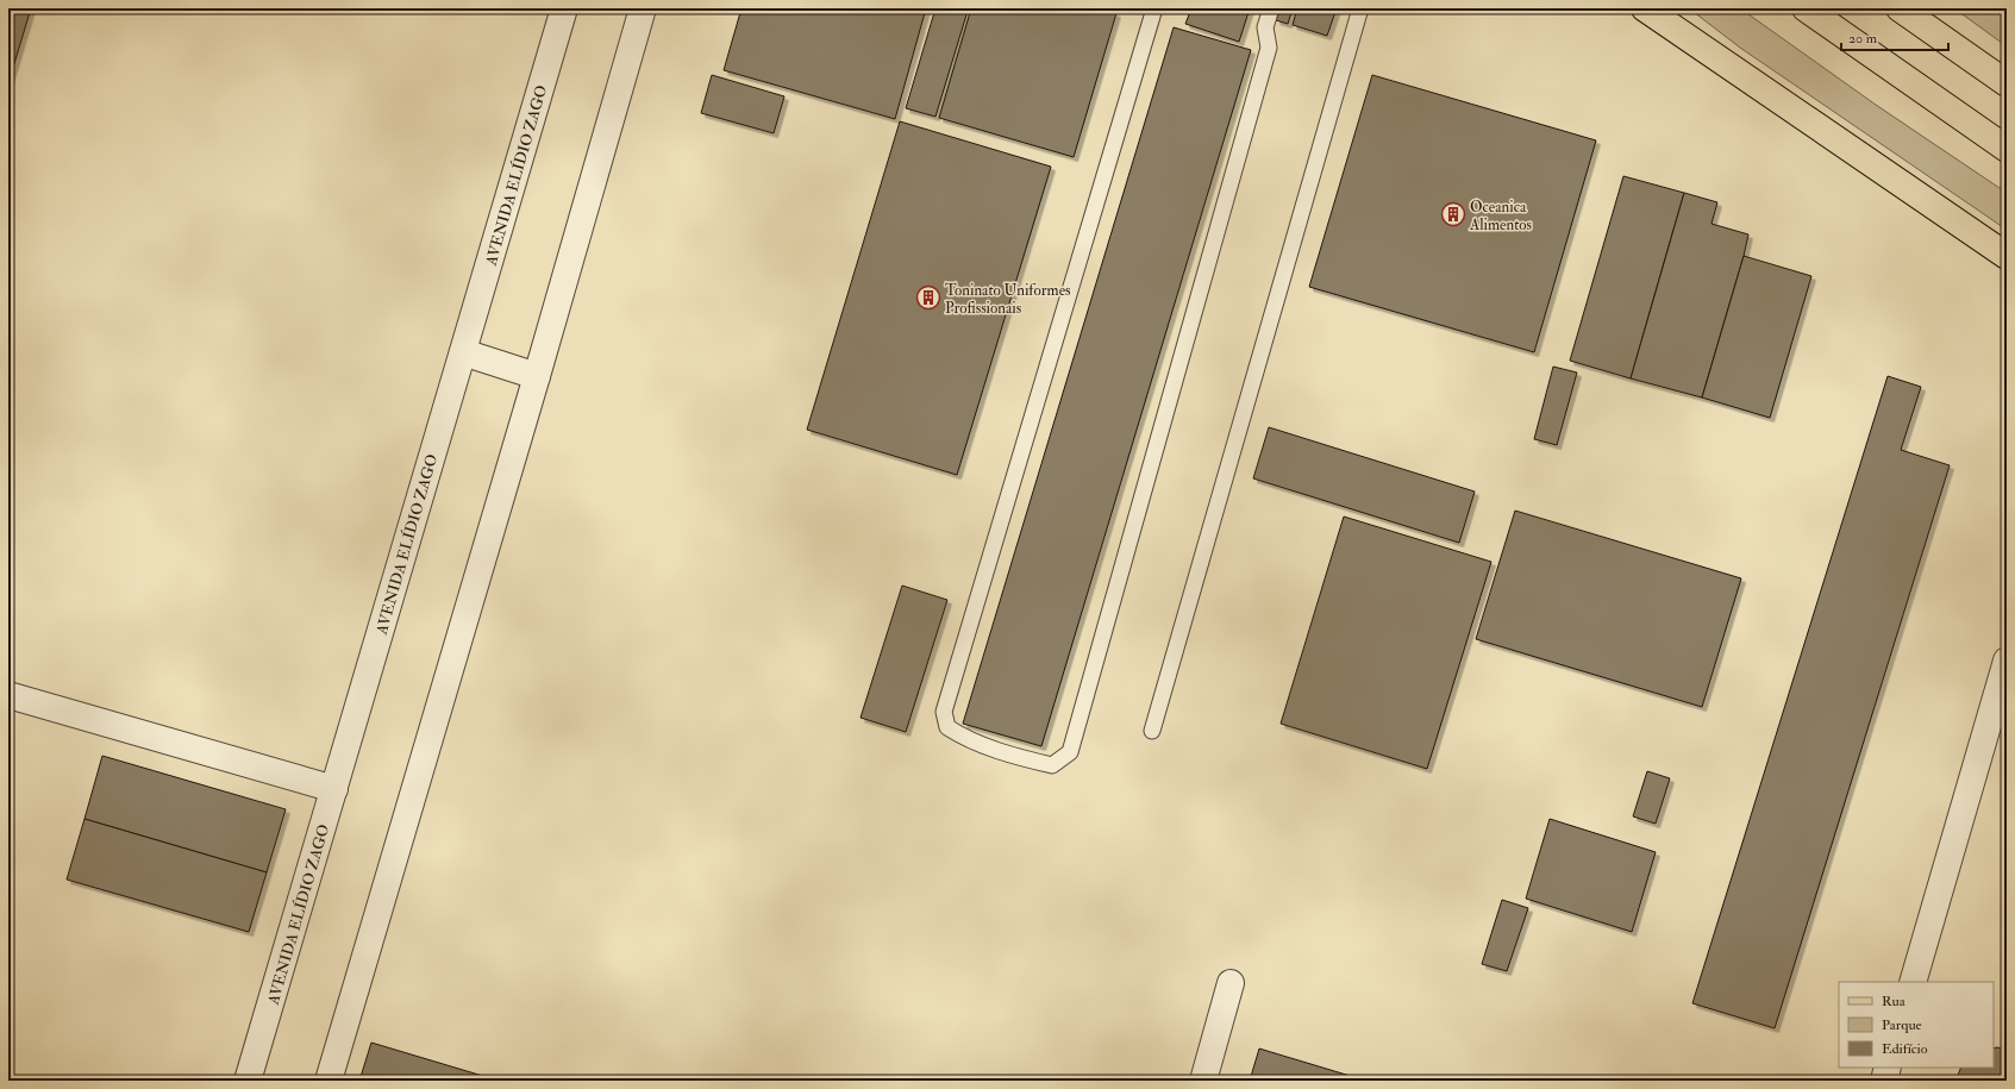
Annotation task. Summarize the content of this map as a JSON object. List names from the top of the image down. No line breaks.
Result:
{"streets":{"street":["AVENIDA ELÍDIO ZAGO"]},"places":{"building":["Oceanica Alimentos","Toninato Uniformes Profissionais"]},"legend":["Rua","Parque","Edifício"],"scale_bar":"20 m"}
